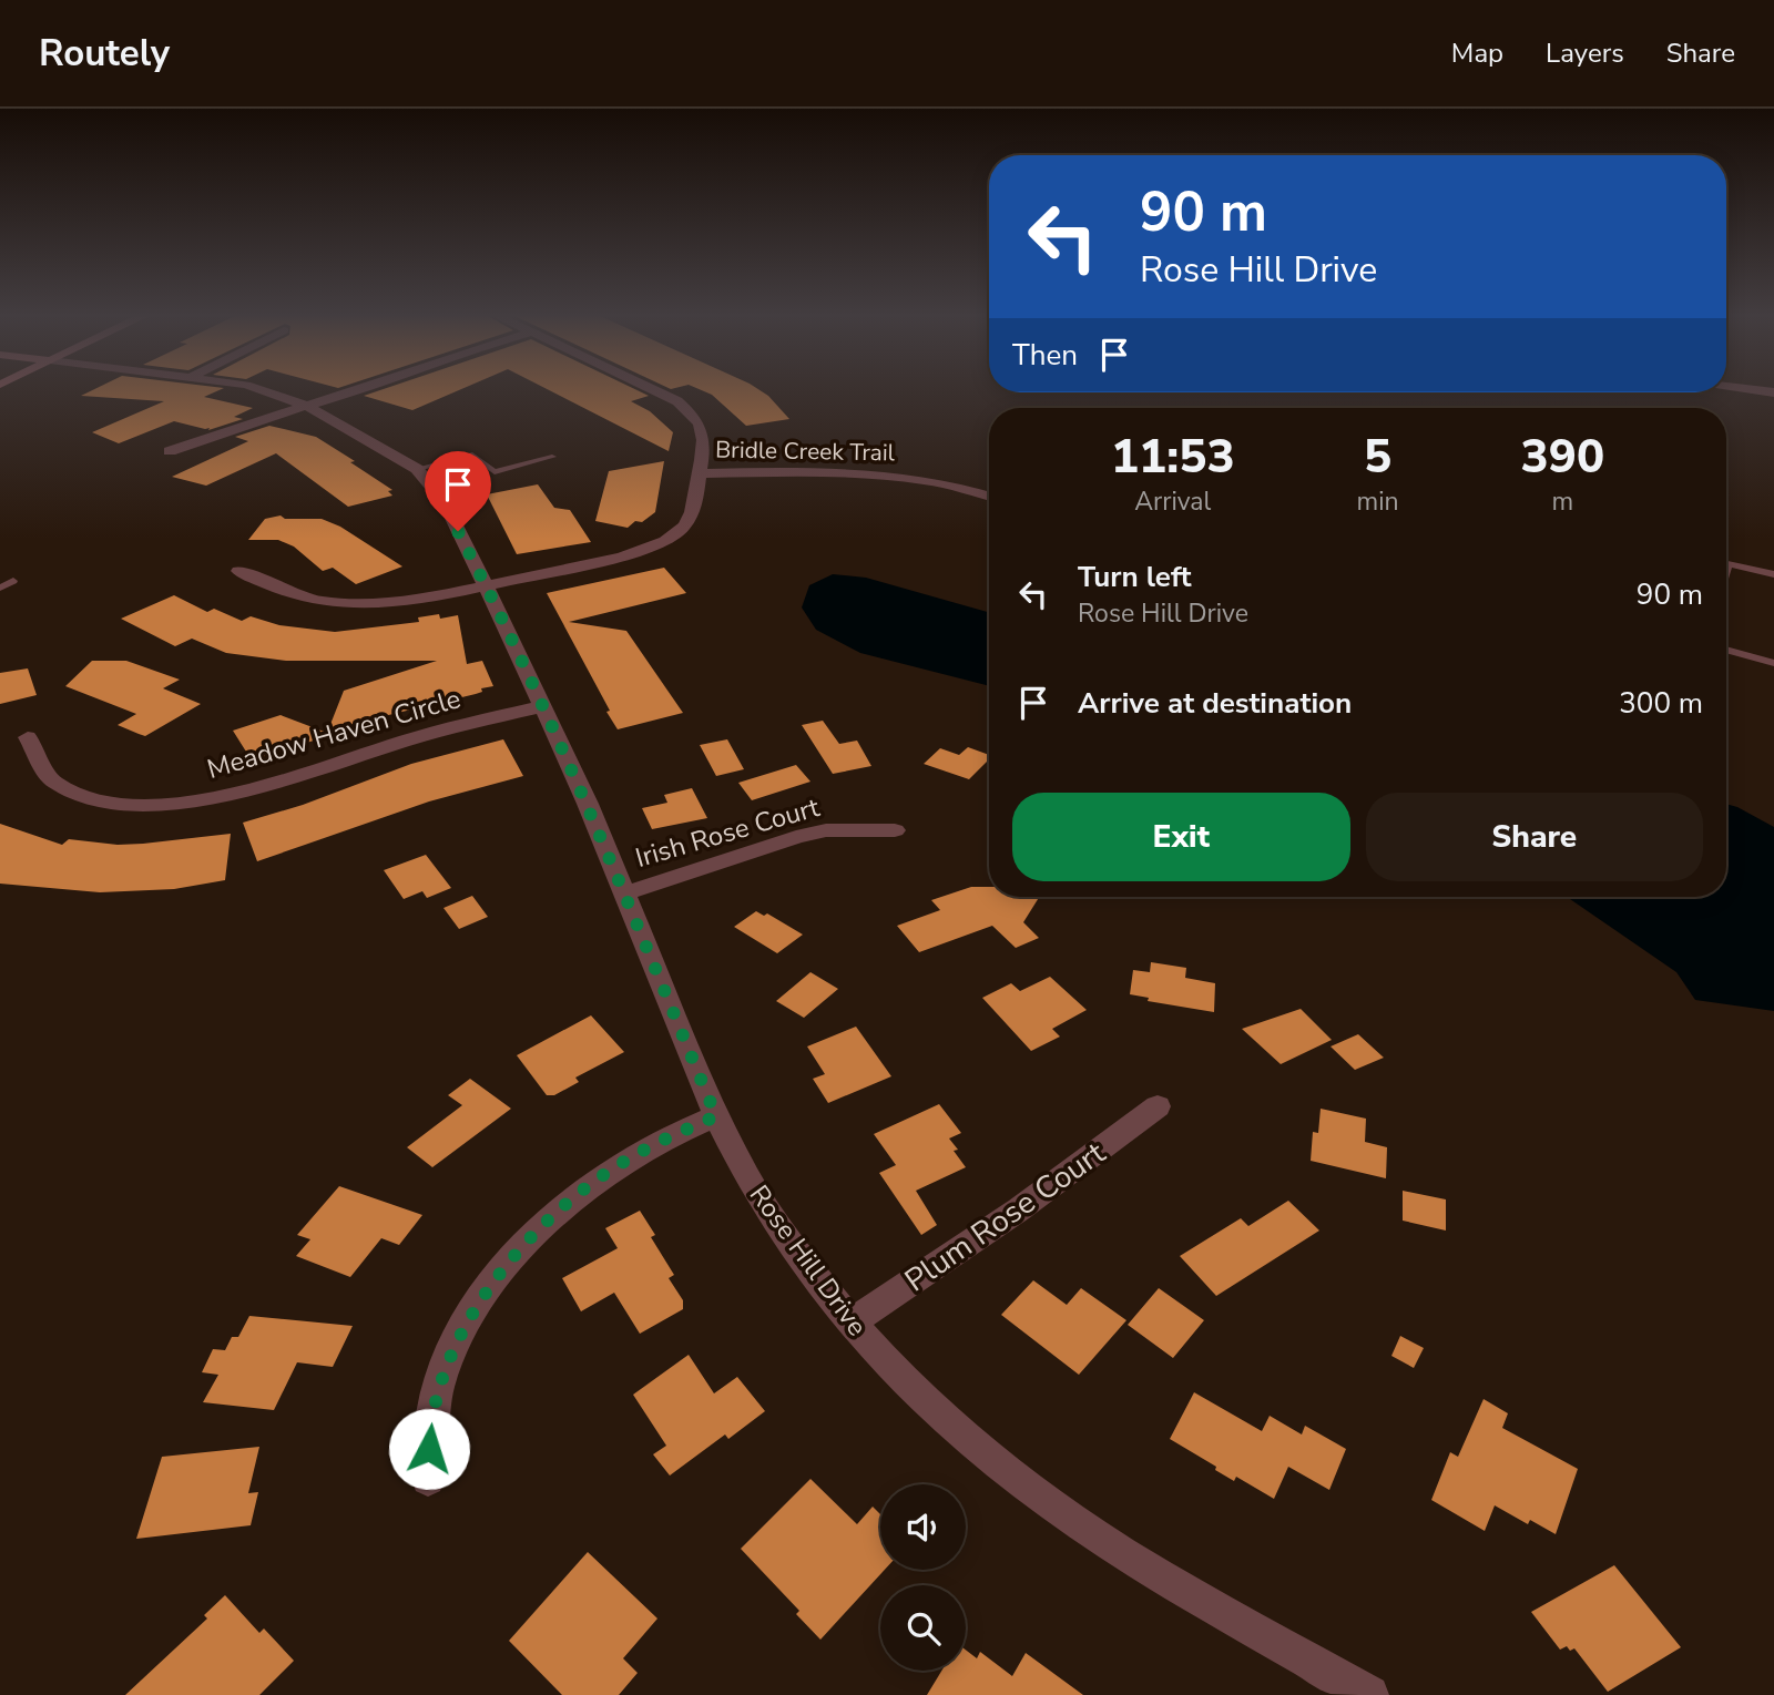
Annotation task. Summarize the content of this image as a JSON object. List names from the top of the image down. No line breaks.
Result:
{"streets":{"street":["Bridle Creek Trail","Meadow Haven Circle","Irish Rose Court","Plum Rose Court","Rose Hill Drive"]},"crossings":[["Meadow Haven Circle","Rose Hill Drive"],["Irish Rose Court","Rose Hill Drive"],["Plum Rose Court","Rose Hill Drive"]],"page":{"header":"Routely","nav":["Map","Layers","Share"],"turn":["90 m","Rose Hill Drive"],"then":"Then","eta":["11:53","Arrival","5","min","390","m"],"list":[{"name":"Turn left","note":"Rose Hill Drive","value":"90 m"},{"name":"Arrive at destination","value":"300 m"}],"buttons":["Exit","Share"]}}
